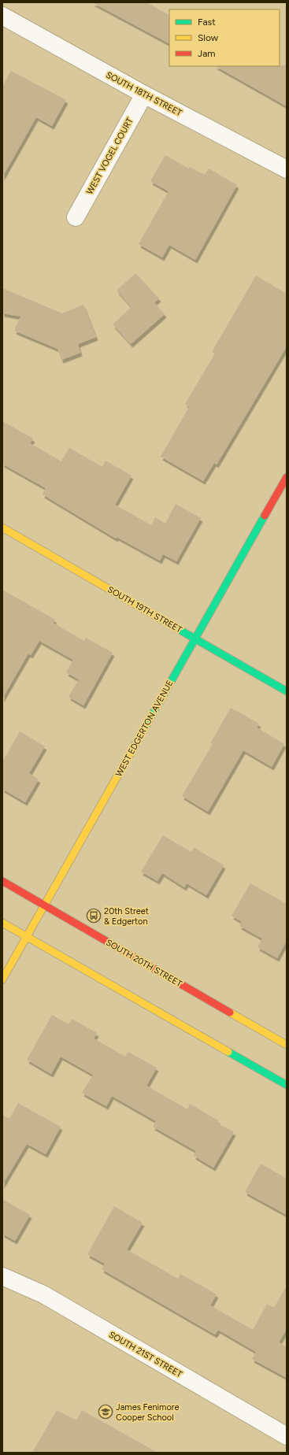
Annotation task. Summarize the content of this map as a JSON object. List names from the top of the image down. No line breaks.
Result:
{"streets":{"street":["SOUTH 18TH STREET","WEST VOGEL COURT","SOUTH 19TH STREET","WEST EDGERTON AVENUE","SOUTH 20TH STREET","SOUTH 21ST STREET"]},"crossings":[["SOUTH 18TH STREET","WEST VOGEL COURT"],["SOUTH 19TH STREET","WEST EDGERTON AVENUE"],["WEST EDGERTON AVENUE","SOUTH 20TH STREET"]],"places":{"bus stop":["20th Street & Edgerton"],"school or university":["James Fenimore Cooper School"]},"legend":["Fast","Slow","Jam"]}
